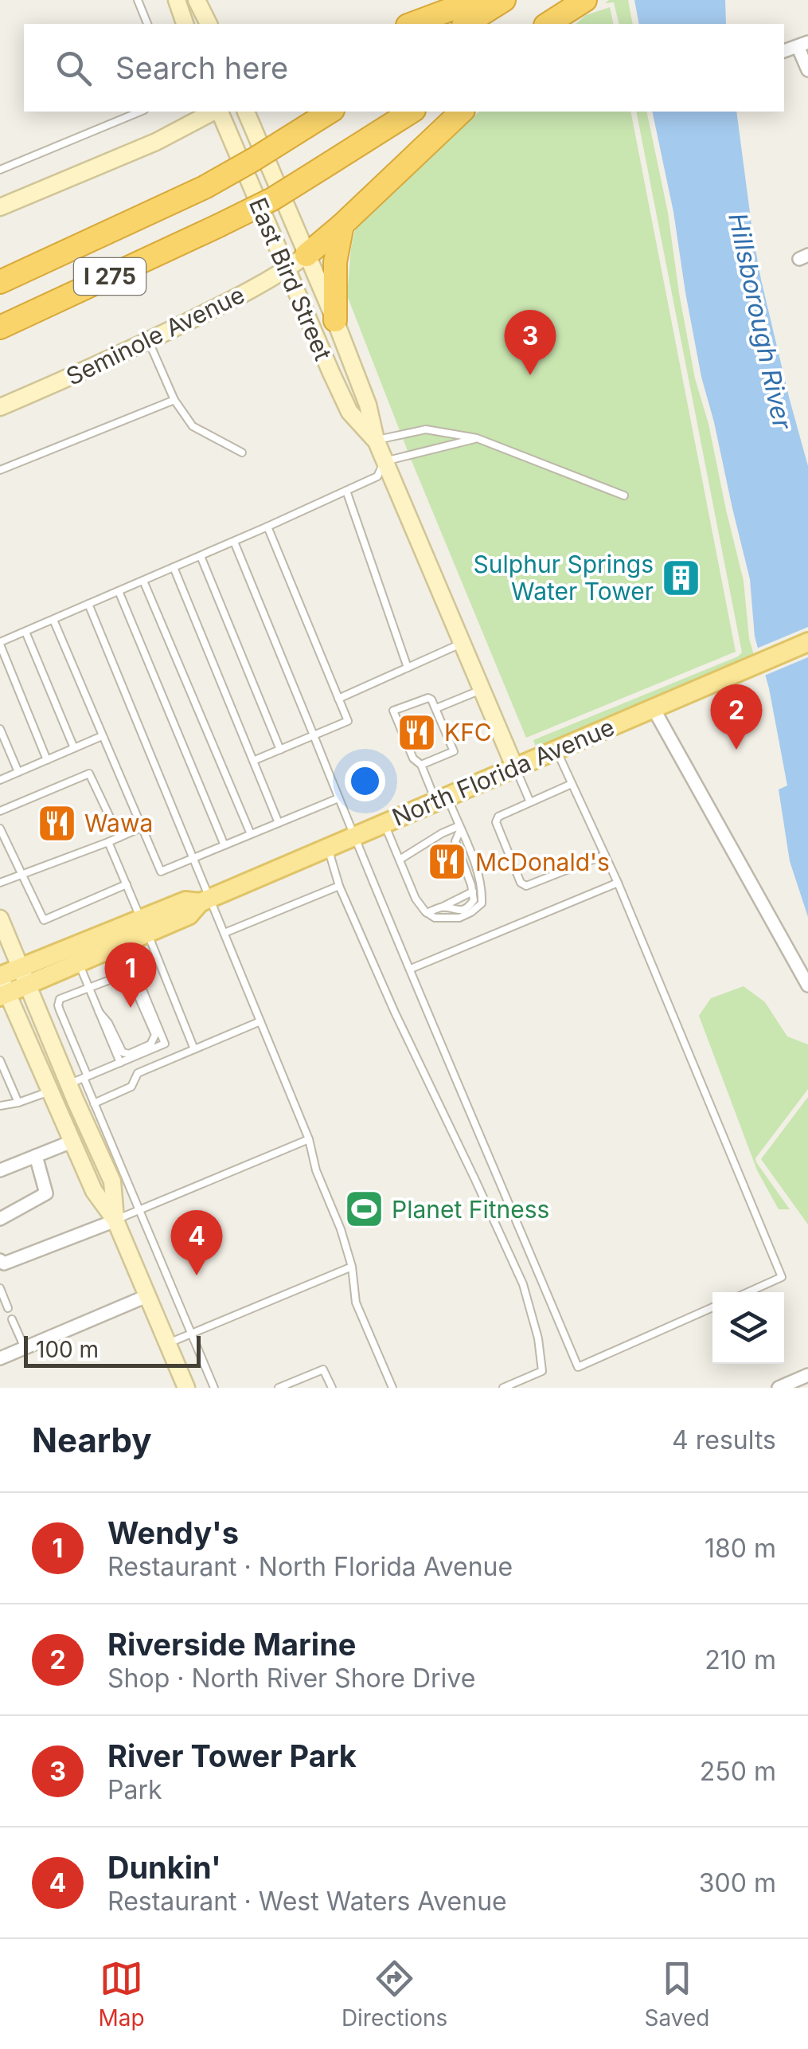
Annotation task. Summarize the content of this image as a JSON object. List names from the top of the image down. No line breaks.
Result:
{"streets":{"highway":["I 275"],"main road":["East Bird Street","Seminole Avenue","North Florida Avenue"]},"crossings":[["East Bird Street","Seminole Avenue"],["East Bird Street","North Florida Avenue"]],"water":["Hillsborough River"],"places":{"building":["Sulphur Springs Water Tower"],"restaurant":["KFC","Wawa","McDonald's"],"sports":["Planet Fitness"]},"scale_bar":"100 m","page":{"search":"Search here","pins":["3","2","1","4"],"scale":"100 m","heading":["Nearby","4 results"],"list":[{"mark":"1","name":"Wendy's","note":"Restaurant · North Florida Avenue","value":"180 m"},{"mark":"2","name":"Riverside Marine","note":"Shop · North River Shore Drive","value":"210 m"},{"mark":"3","name":"River Tower Park","note":"Park","value":"250 m"},{"mark":"4","name":"Dunkin'","note":"Restaurant · West Waters Avenue","value":"300 m"}],"nav":["Map","Directions","Saved"]}}
